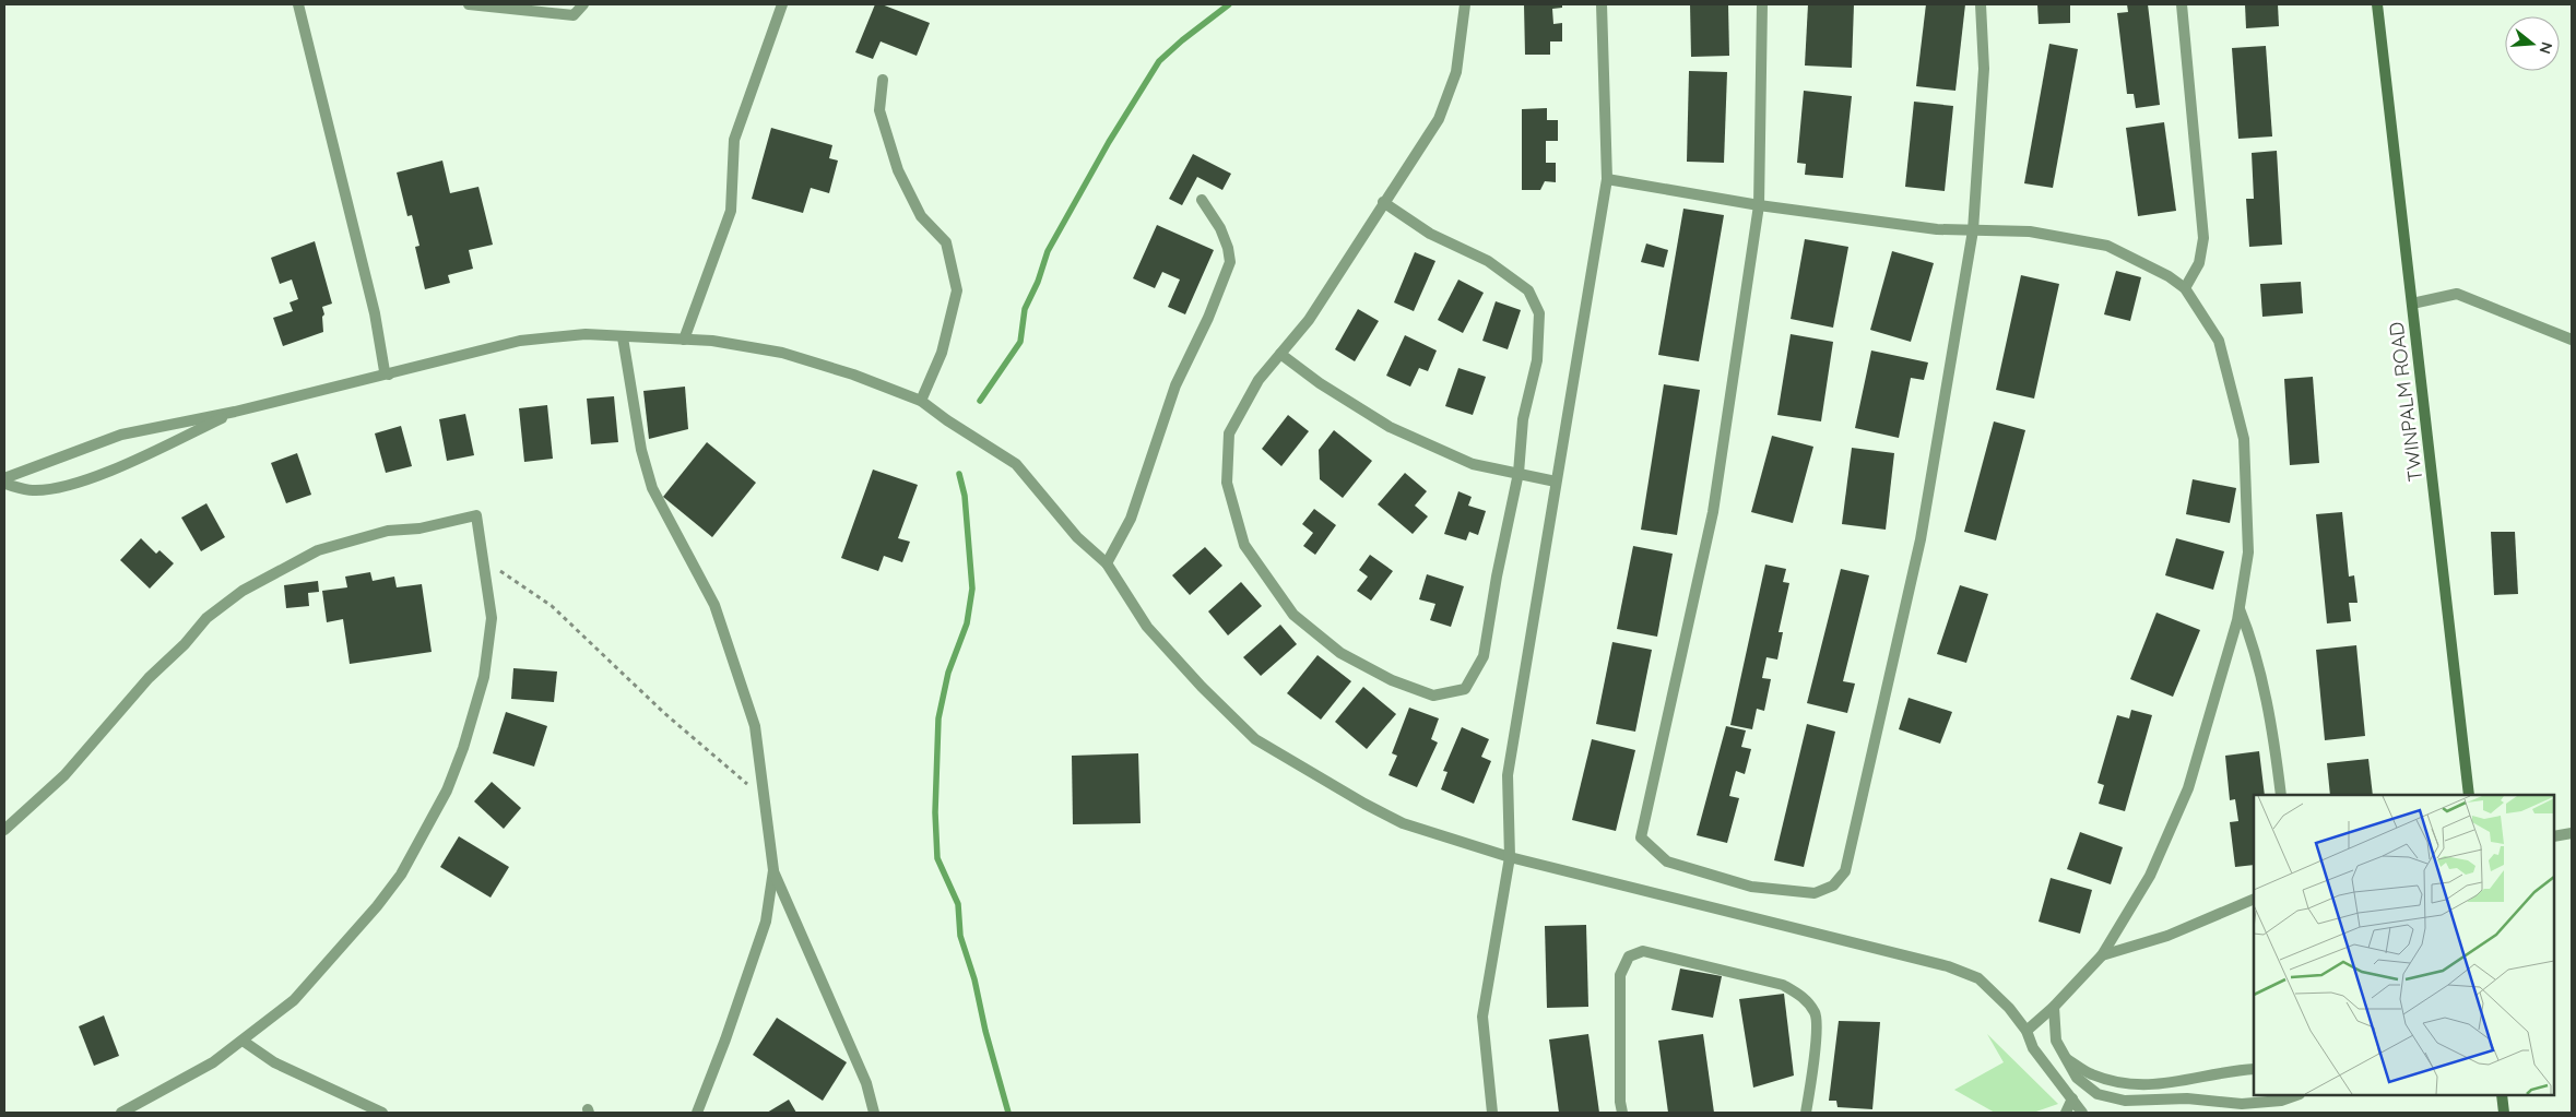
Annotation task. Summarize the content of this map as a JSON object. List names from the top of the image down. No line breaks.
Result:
{"streets":{"main road":["TWINPALM ROAD"]},"north":"right"}
